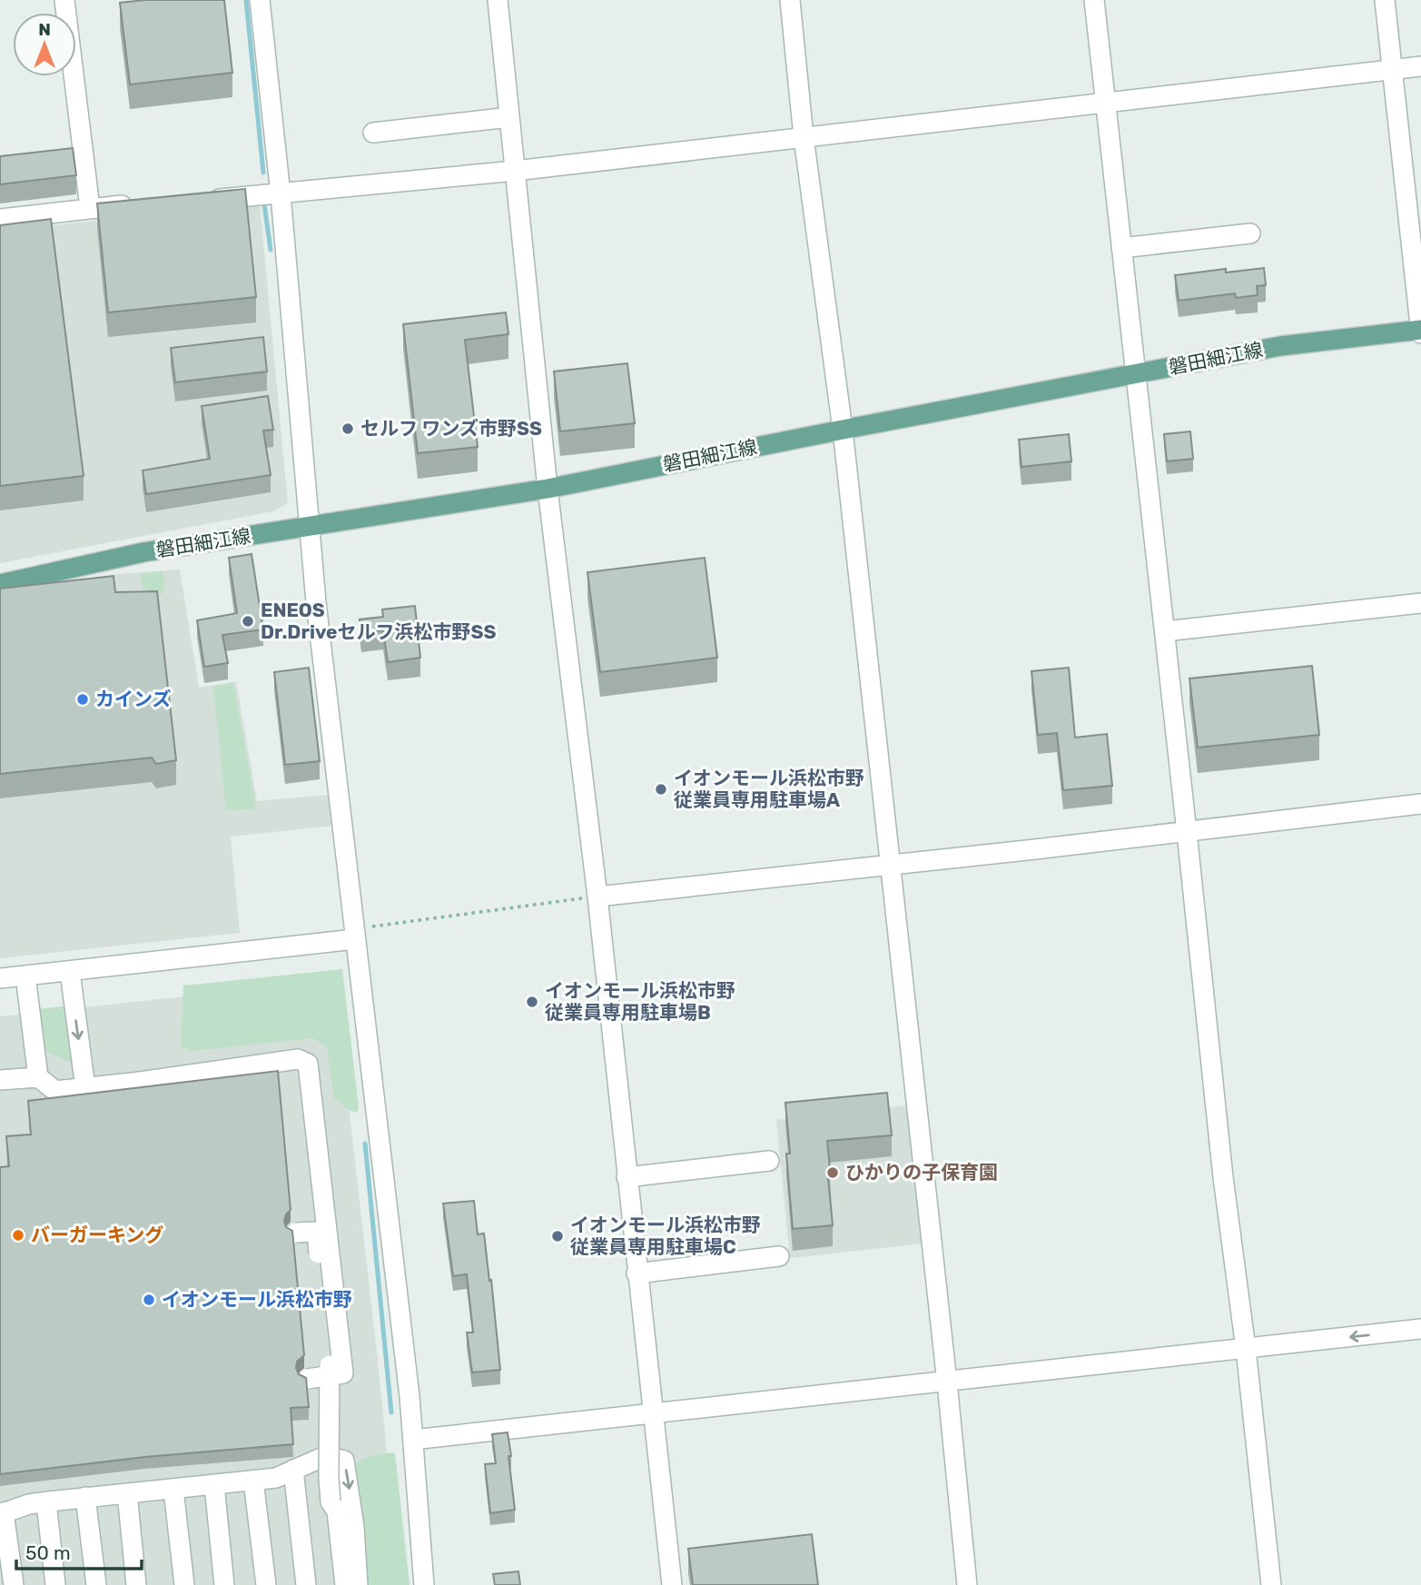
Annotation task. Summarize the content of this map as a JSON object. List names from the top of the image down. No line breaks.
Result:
{"streets":{"main road":["磐田細江線"]},"places":["セルフ ワンズ市野SS","ENEOS Dr.Driveセルフ浜松市野SS","カインズ","イオンモール浜松市野 従業員専用駐車場A","イオンモール浜松市野 従業員専用駐車場B","ひかりの子保育園","バーガーキング","イオンモール浜松市野 従業員専用駐車場C","イオンモール浜松市野"],"scale_bar":"50 m","north":"top"}
